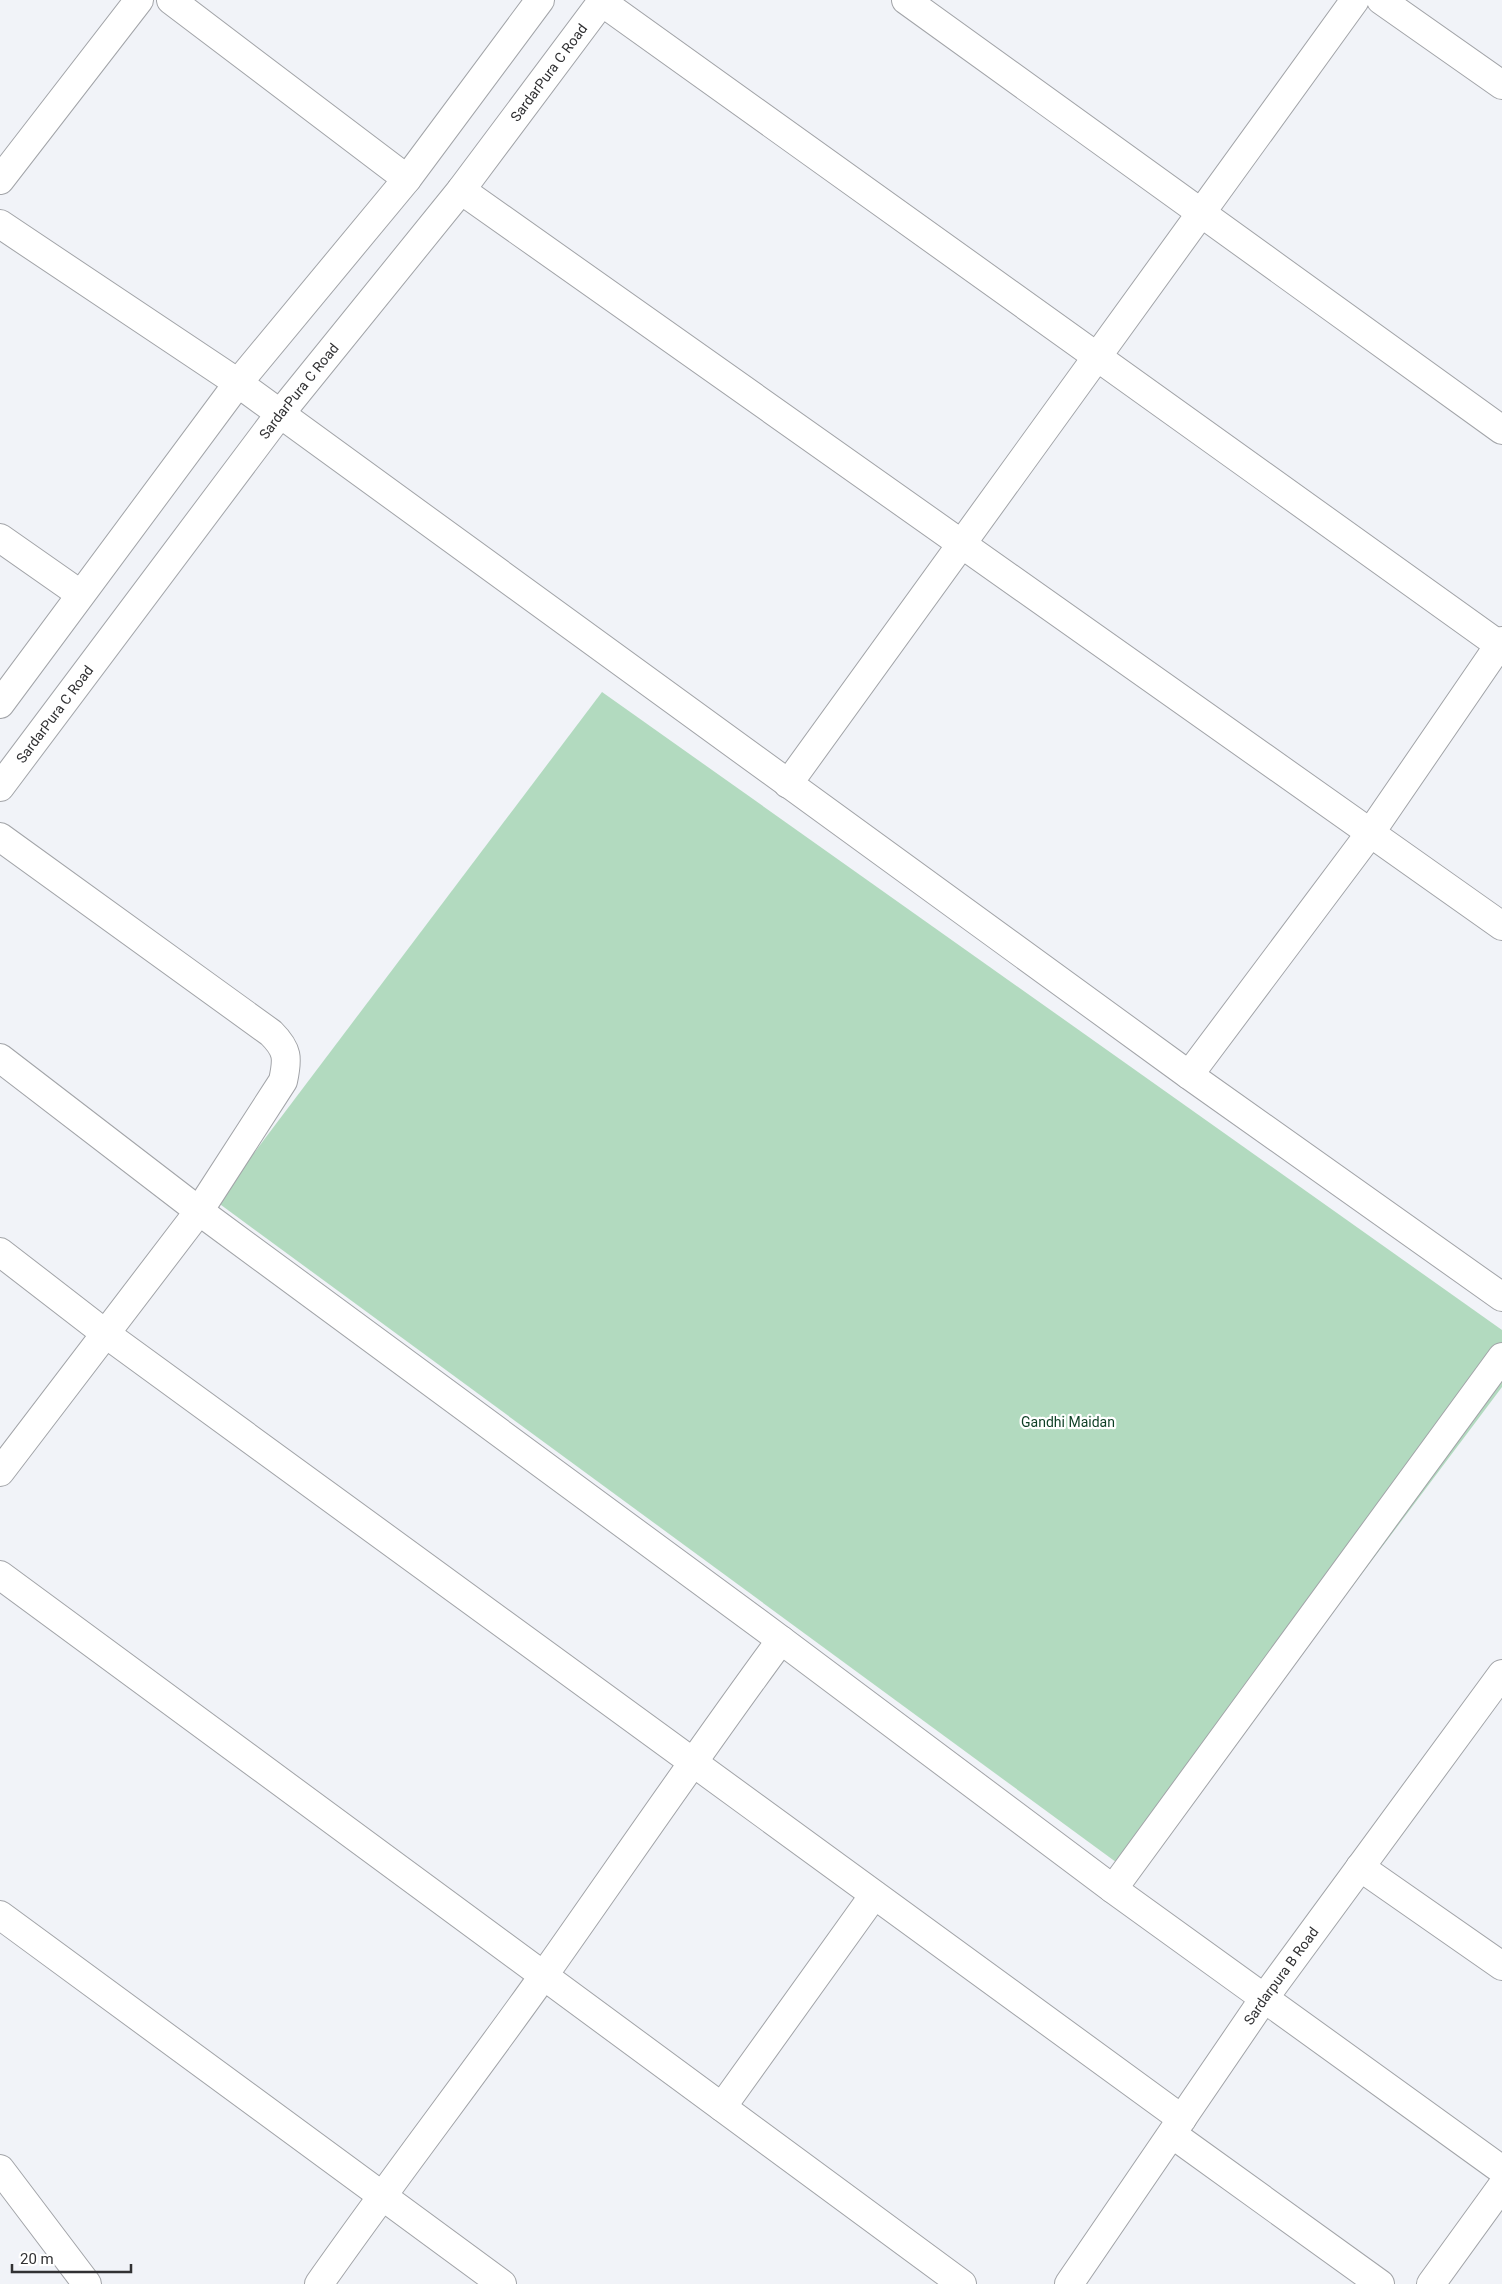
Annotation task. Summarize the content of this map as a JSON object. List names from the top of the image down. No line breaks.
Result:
{"streets":{"street":["SardarPura C Road","Sardarpura B Road"]},"parks":["Gandhi Maidan"],"scale_bar":"20 m"}
